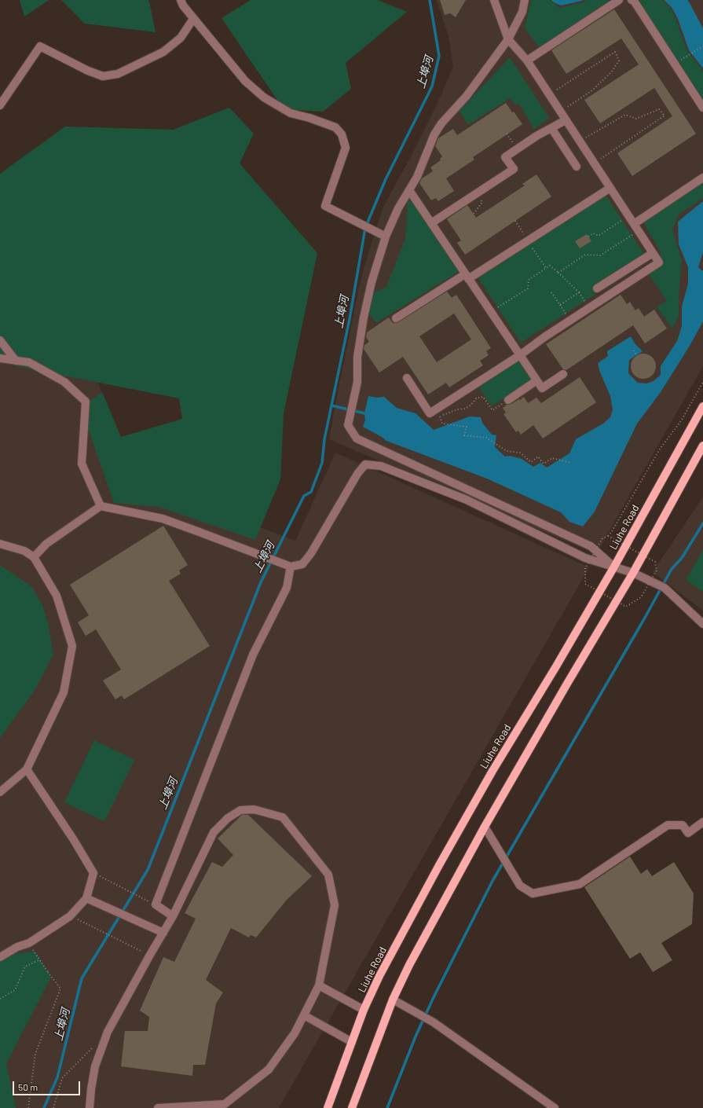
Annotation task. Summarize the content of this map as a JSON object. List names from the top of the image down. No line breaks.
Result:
{"streets":{"main road":["Liuhe Road"]},"water":["上埠河"],"scale_bar":"50 m"}
